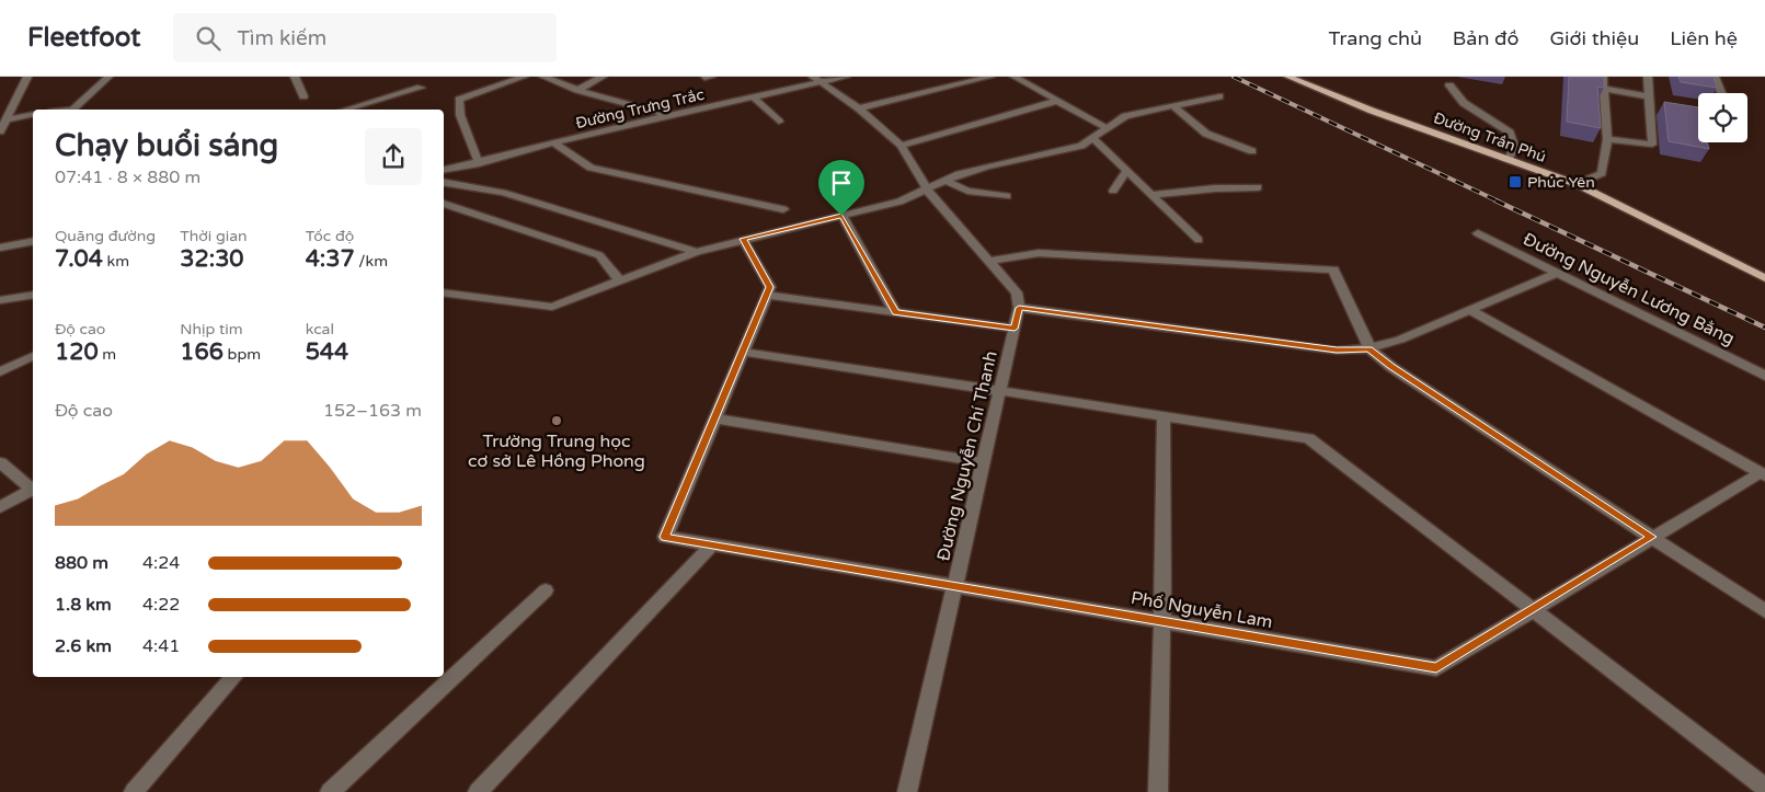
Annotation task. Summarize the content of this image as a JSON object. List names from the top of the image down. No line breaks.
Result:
{"streets":{"main road":["Đường Trần Phú"],"street":["Đường Trưng Trắc","Đường Nguyễn Lương Bằng","Đường Nguyễn Chí Thanh","Phố Nguyễn Lam"]},"crossings":[["Đường Nguyễn Chí Thanh","Phố Nguyễn Lam"]],"places":{"transit":["Phúc Yên"],"other":["Trường Trung học cơ sở Lê Hồng Phong"]},"page":{"header":"Fleetfoot","search":"Tìm kiếm","nav":["Trang chủ","Bản đồ","Giới thiệu","Liên hệ"],"heading":["Chạy buổi sáng","07:41 · 8 × 880 m"],"stats":[["Quãng đường","7.04 km"],["Thời gian","32:30"],["Tốc độ","4:37 /km"],["Độ cao","120 m"],["Nhịp tim","166 bpm"],["kcal","544"]],"chart":["Độ cao","152–163 m"],"list":[{"name":"880 m","note":"4:24"},{"name":"1.8 km","note":"4:22"},{"name":"2.6 km","note":"4:41"}]}}
